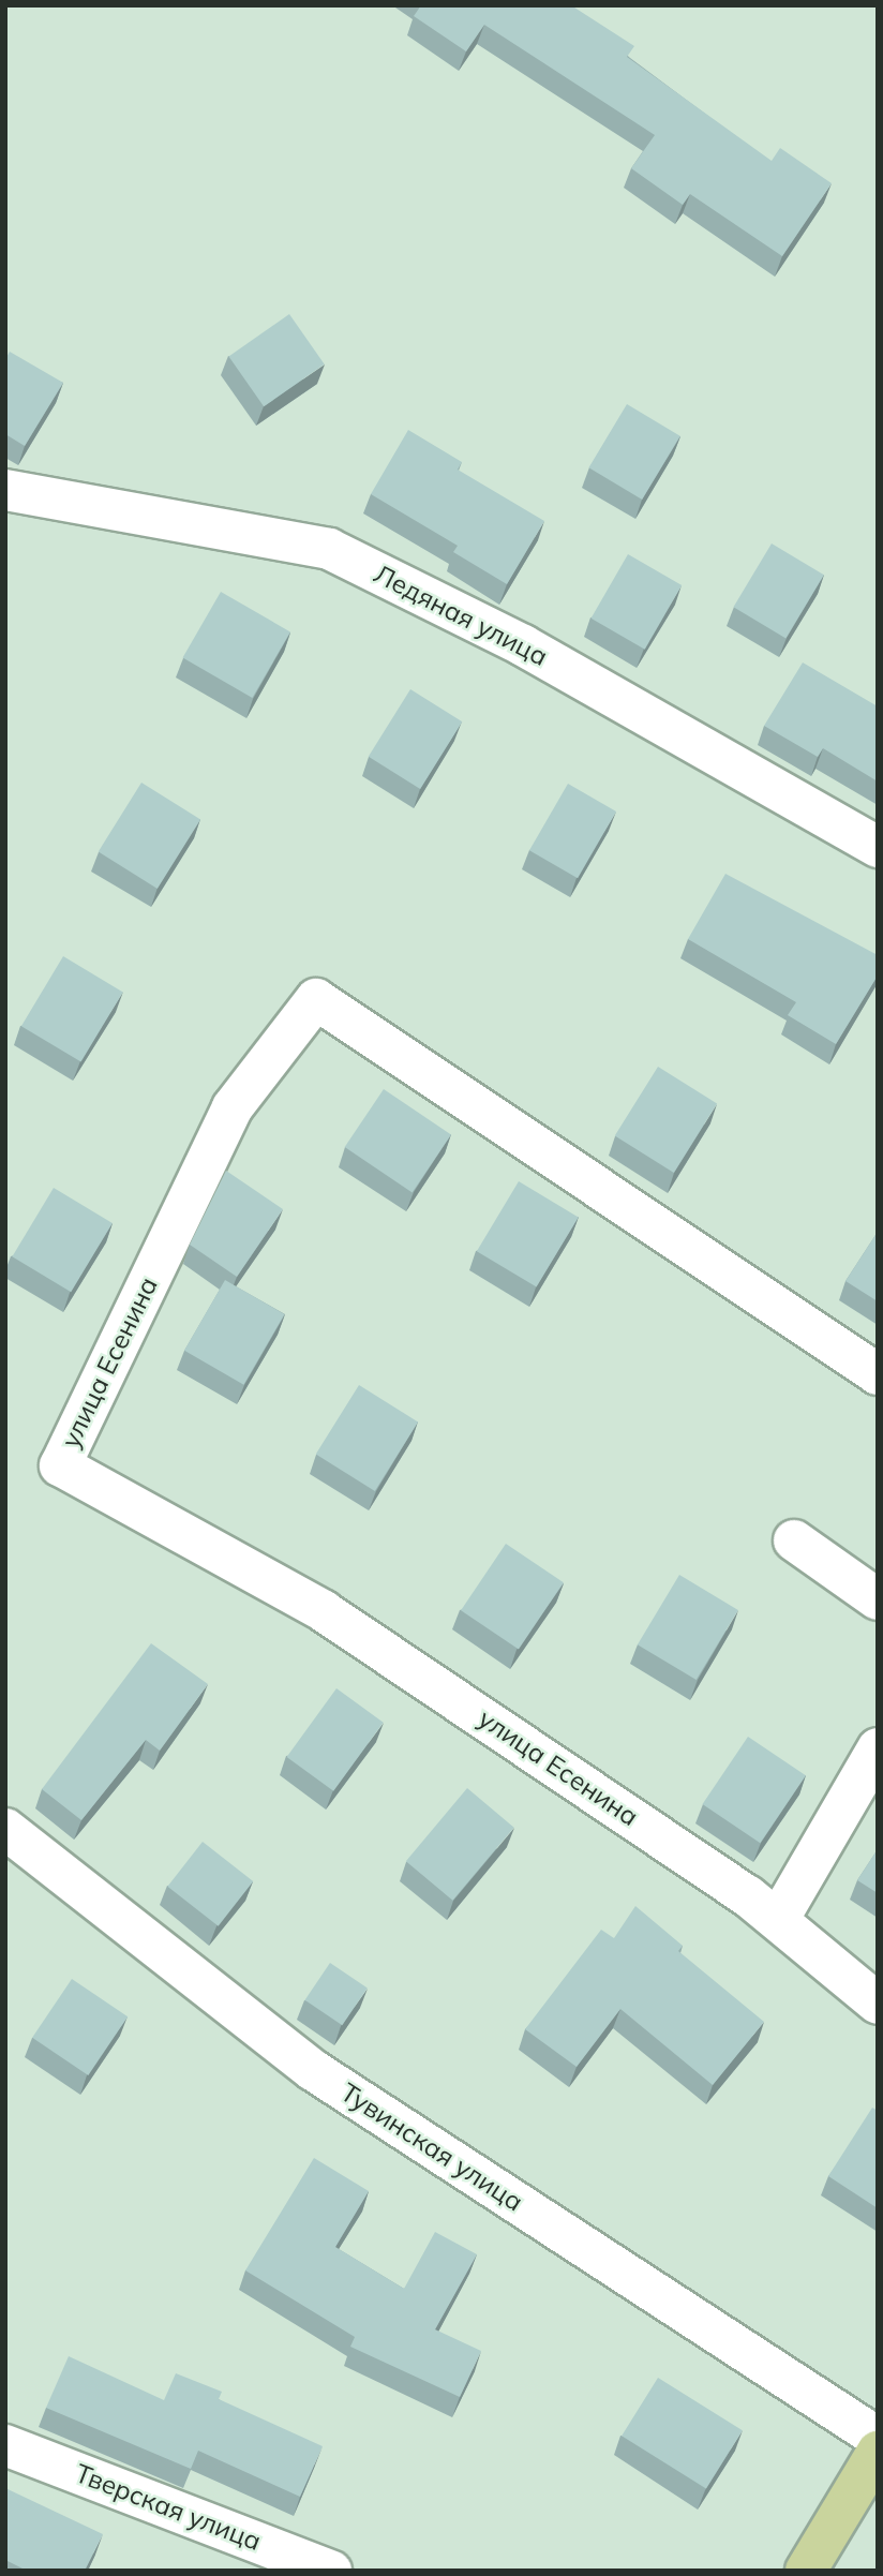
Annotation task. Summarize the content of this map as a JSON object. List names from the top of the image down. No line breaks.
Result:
{"streets":{"street":["Ледяная улица","улица Есенина","Тувинская улица","Тверская улица"]}}
